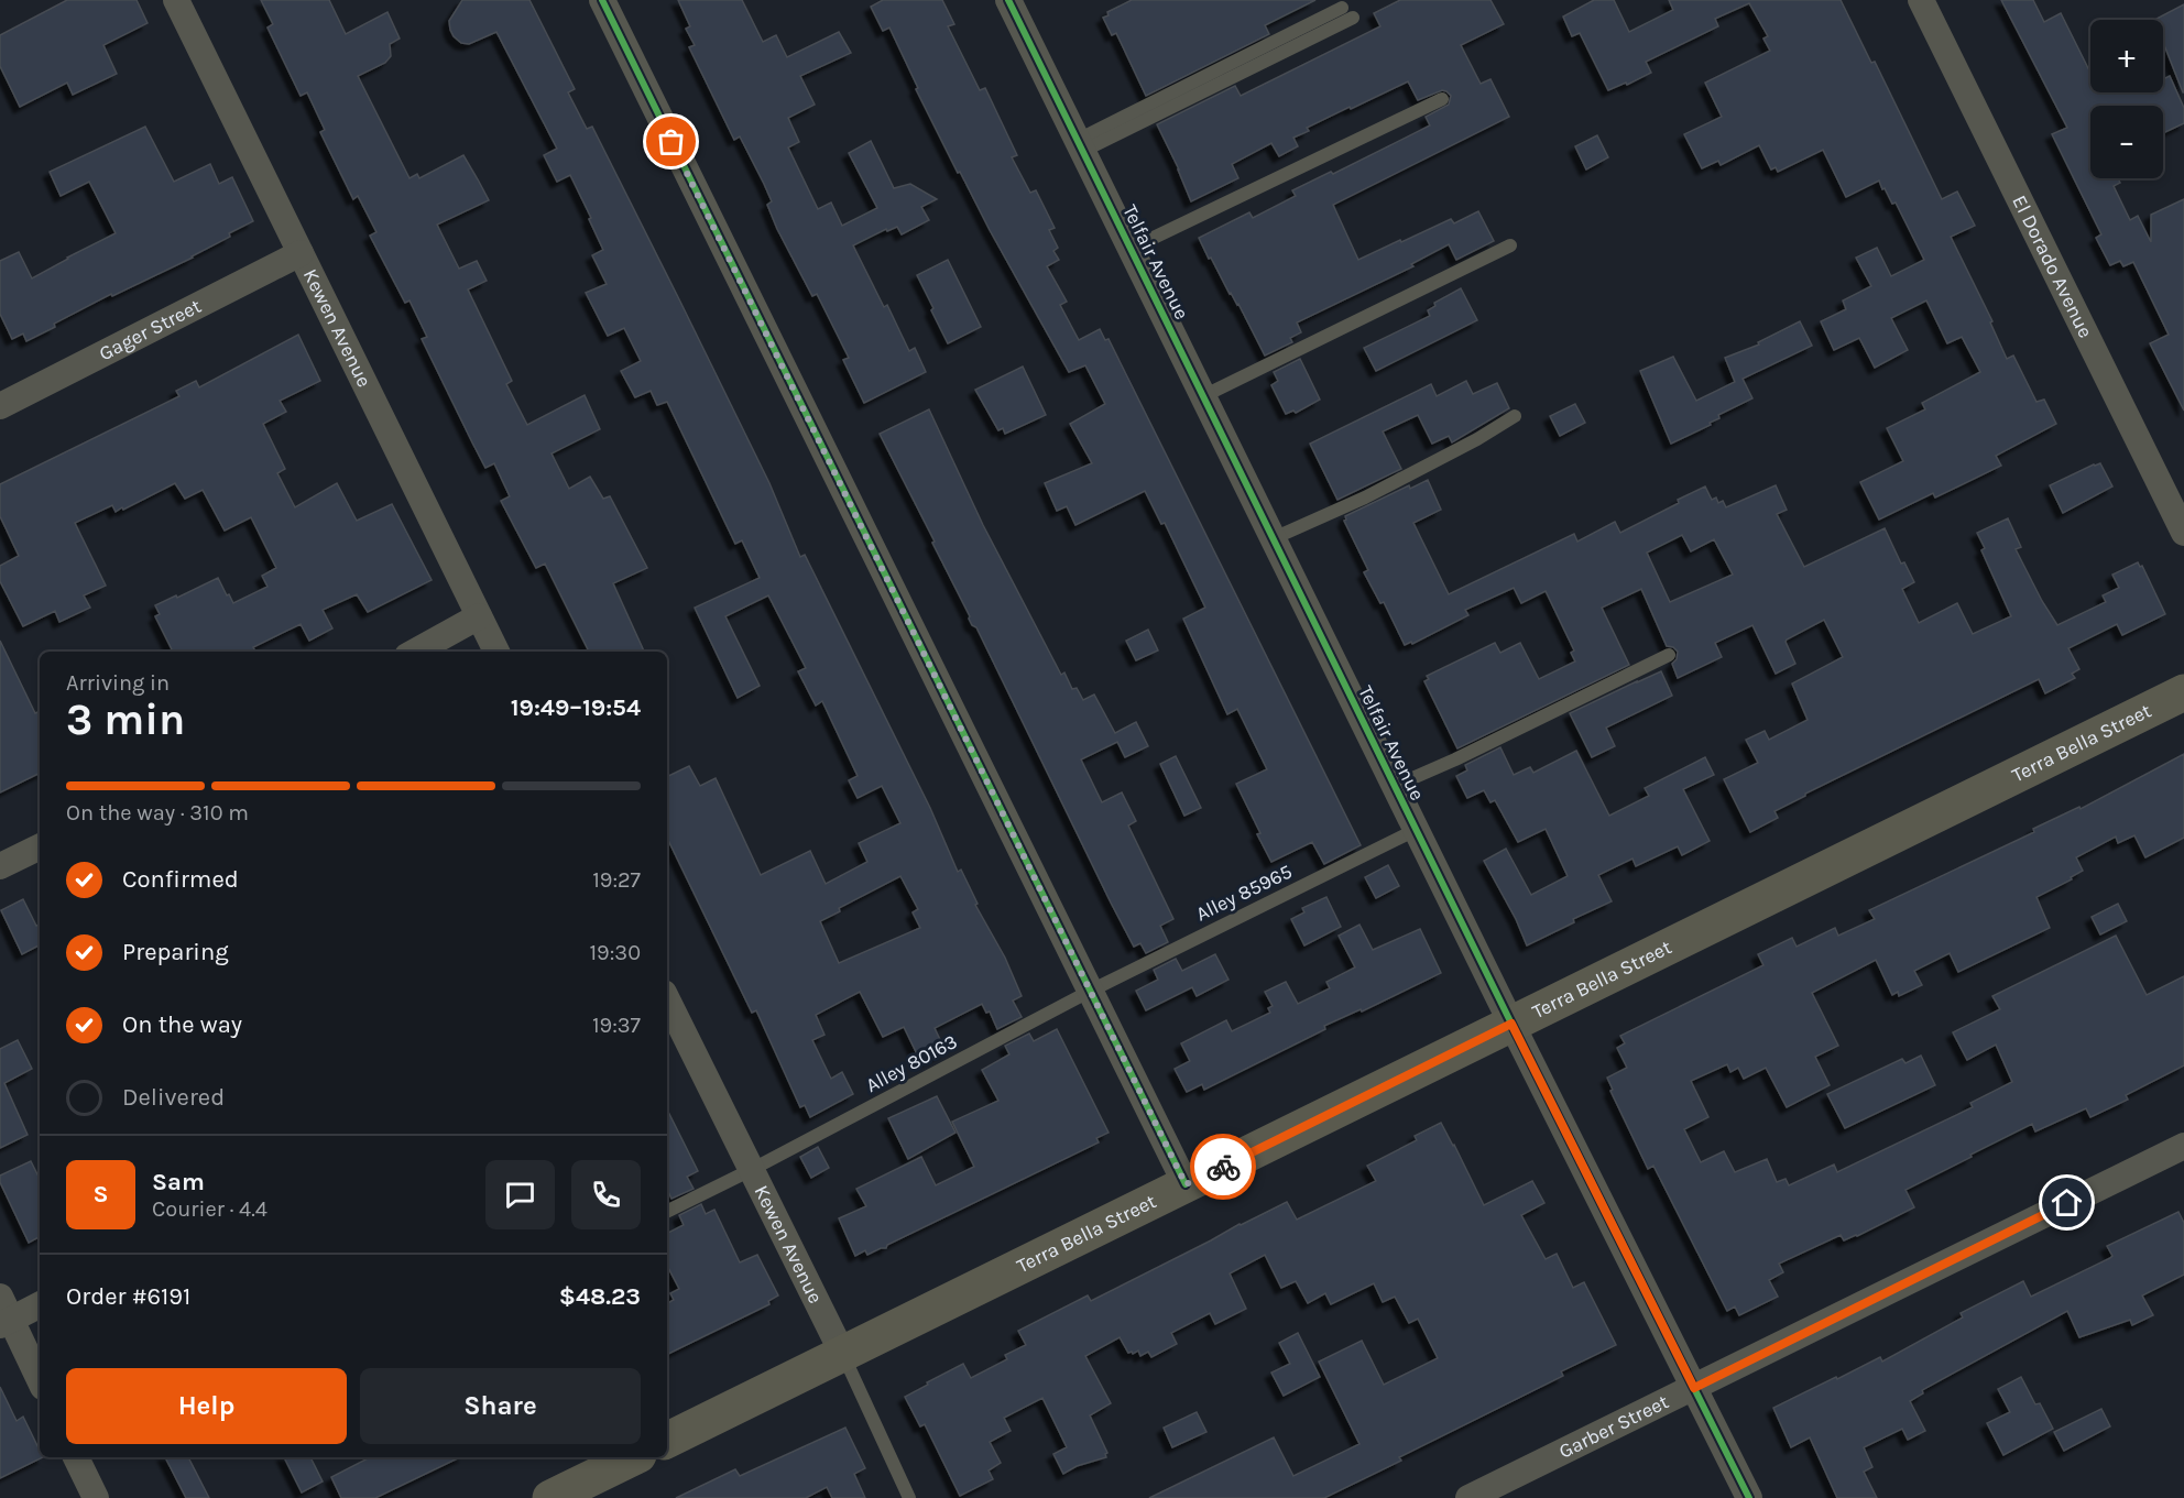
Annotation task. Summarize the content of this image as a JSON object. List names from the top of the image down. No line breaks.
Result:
{"streets":{"main road":["Terra Bella Street"],"street":["Telfair Avenue","El Dorado Avenue","Kewen Avenue","Gager Street","Garber Street"],"lane":["Alley 85965","Alley 80163"]},"crossings":[["Telfair Avenue","Terra Bella Street"],["Telfair Avenue","Alley 85965"],["Telfair Avenue","Garber Street"],["Kewen Avenue","Gager Street"],["Kewen Avenue","Terra Bella Street"],["Kewen Avenue","Alley 80163"],["Alley 85965","Alley 80163"]],"page":{"map_buttons":["+","−"],"heading":["3 min","Arriving in","19:49–19:54"],"panel":["Sam","Courier · 4.4","Order #6191","$48.23"],"bar":"On the way · 310 m","list":[["Confirmed","19:27"],["Preparing","19:30"],["On the way","19:37"],"Delivered"],"round":"S","buttons":["Help","Share"]}}
